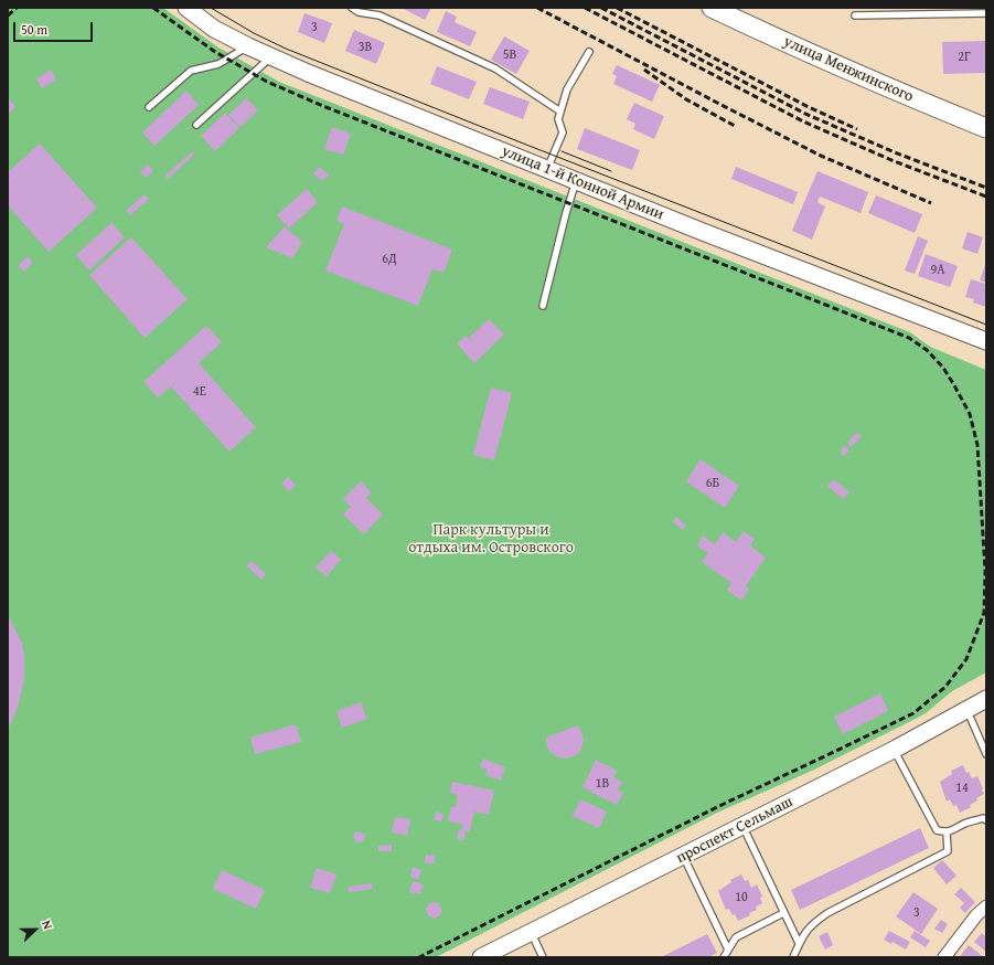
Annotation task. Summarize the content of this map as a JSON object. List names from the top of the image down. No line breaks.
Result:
{"streets":{"main road":["улица Менжинского","улица 1-й Конной Армии","проспект Сельмаш"]},"parks":["Парк культуры и отдыха им. Островского"],"house_numbers":["3","3В","5В","2Г","6Д","9А","4Е","6Б","1В","14","10","3"],"scale_bar":"50 m","north":"right"}
